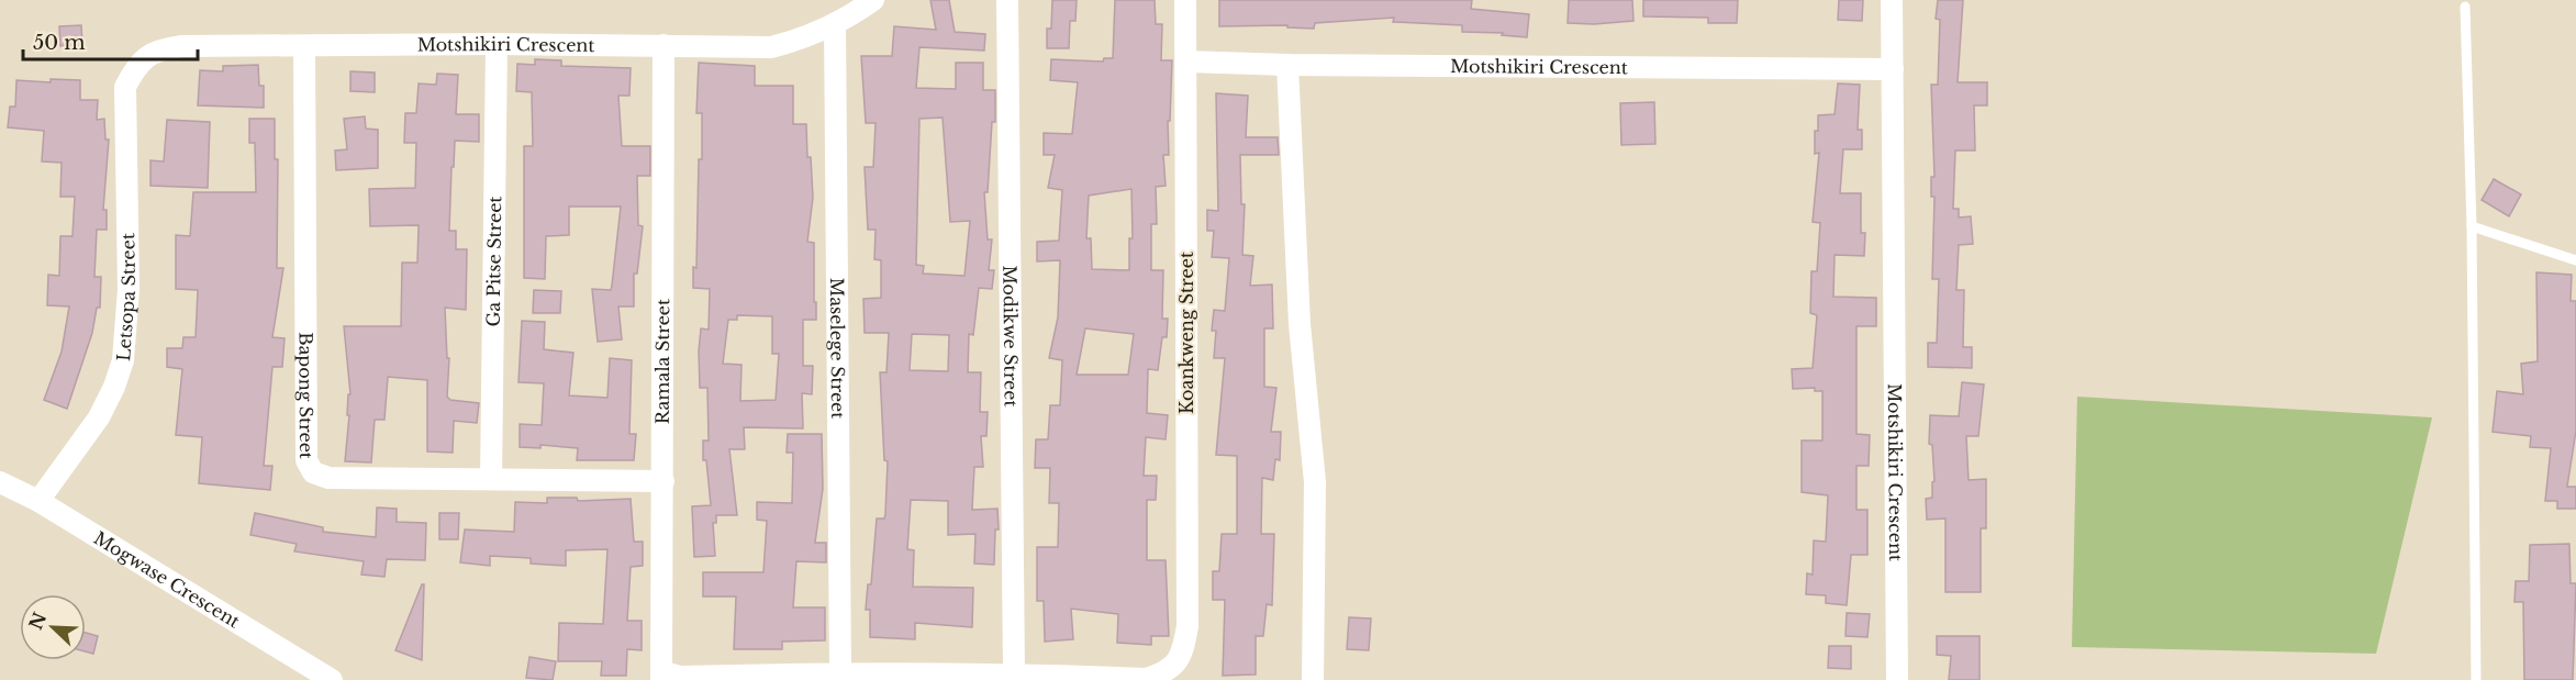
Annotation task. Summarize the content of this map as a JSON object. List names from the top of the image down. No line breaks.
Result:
{"streets":{"street":["Motshikiri Crescent","Ga Pitse Street","Letsopa Street","Koankweng Street","Modikwe Street","Maselege Street","Ramala Street","Bapong Street","Mogwase Crescent"]},"crossings":[["Motshikiri Crescent","Ga Pitse Street"],["Motshikiri Crescent","Letsopa Street"],["Motshikiri Crescent","Koankweng Street"],["Motshikiri Crescent","Maselege Street"],["Motshikiri Crescent","Ramala Street"],["Motshikiri Crescent","Bapong Street"],["Ga Pitse Street","Bapong Street"],["Letsopa Street","Mogwase Crescent"],["Koankweng Street","Modikwe Street"],["Ramala Street","Bapong Street"]],"scale_bar":"50 m","north":"top left"}
